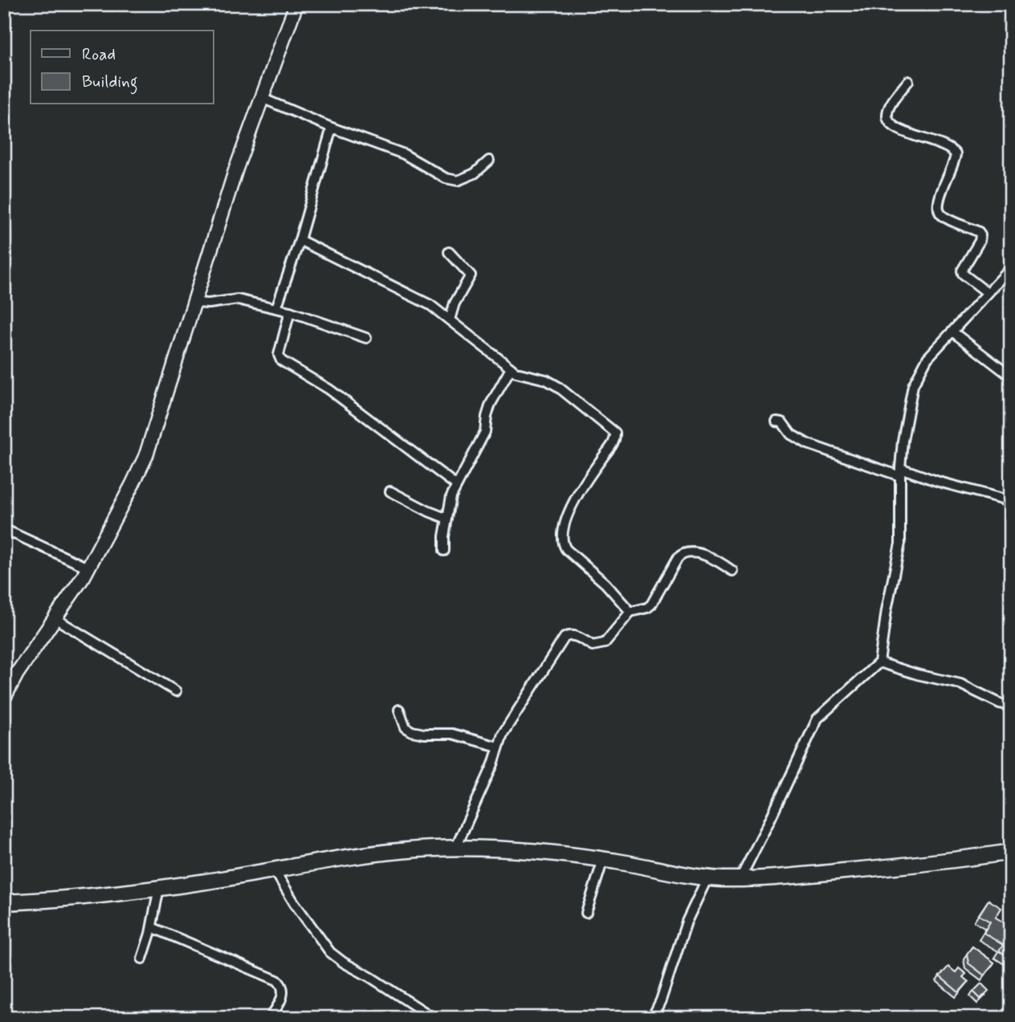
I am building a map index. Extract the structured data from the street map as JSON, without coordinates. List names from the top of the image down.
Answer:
{
  "legend": ["Road", "Building"]
}
